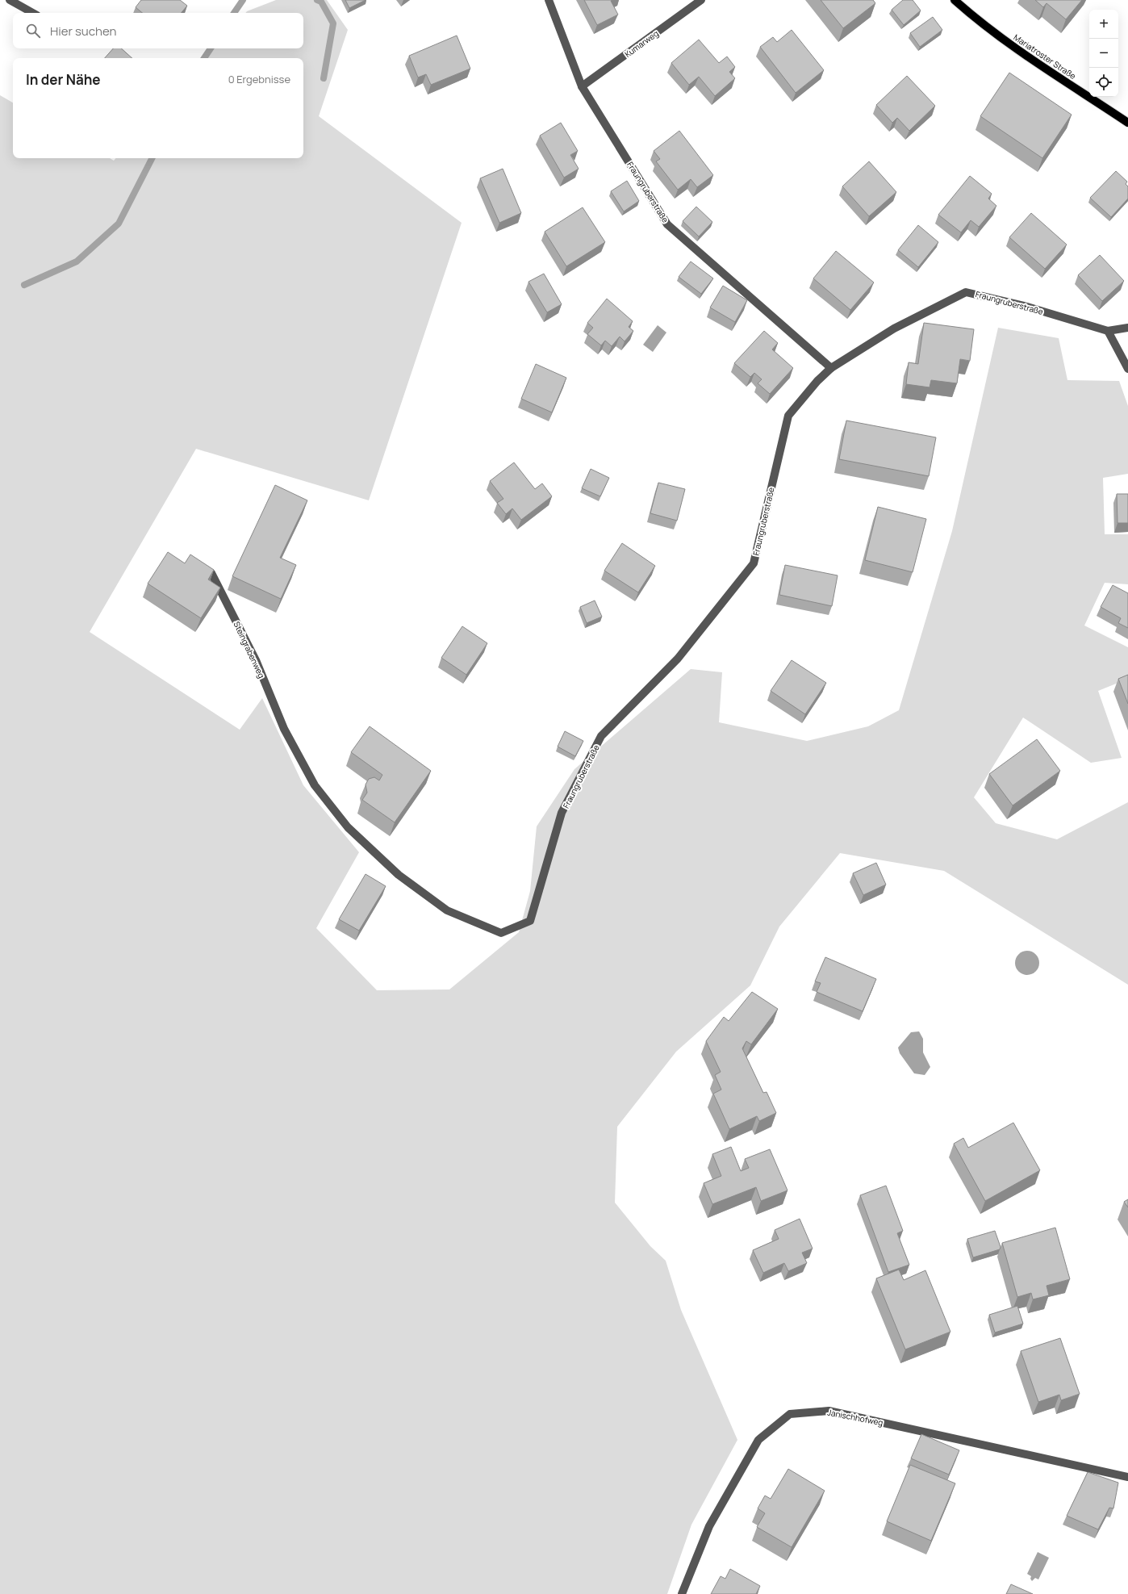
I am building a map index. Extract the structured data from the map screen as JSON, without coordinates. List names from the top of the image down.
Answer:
{
  "streets": {
    "main road": ["Mariatroster Straße"],
    "street": [
      "Kumarweg",
      "Fraungruberstraße",
      "Steingrabenweg",
      "Janischhofweg"
    ]
  },
  "crossings": [
    ["Kumarweg", "Fraungruberstraße"],
    ["Fraungruberstraße", "Steingrabenweg"]
  ],
  "page": {
    "map_buttons": ["+", "−"],
    "search": "Hier suchen",
    "heading": ["In der Nähe", "0 Ergebnisse"]
  }
}
